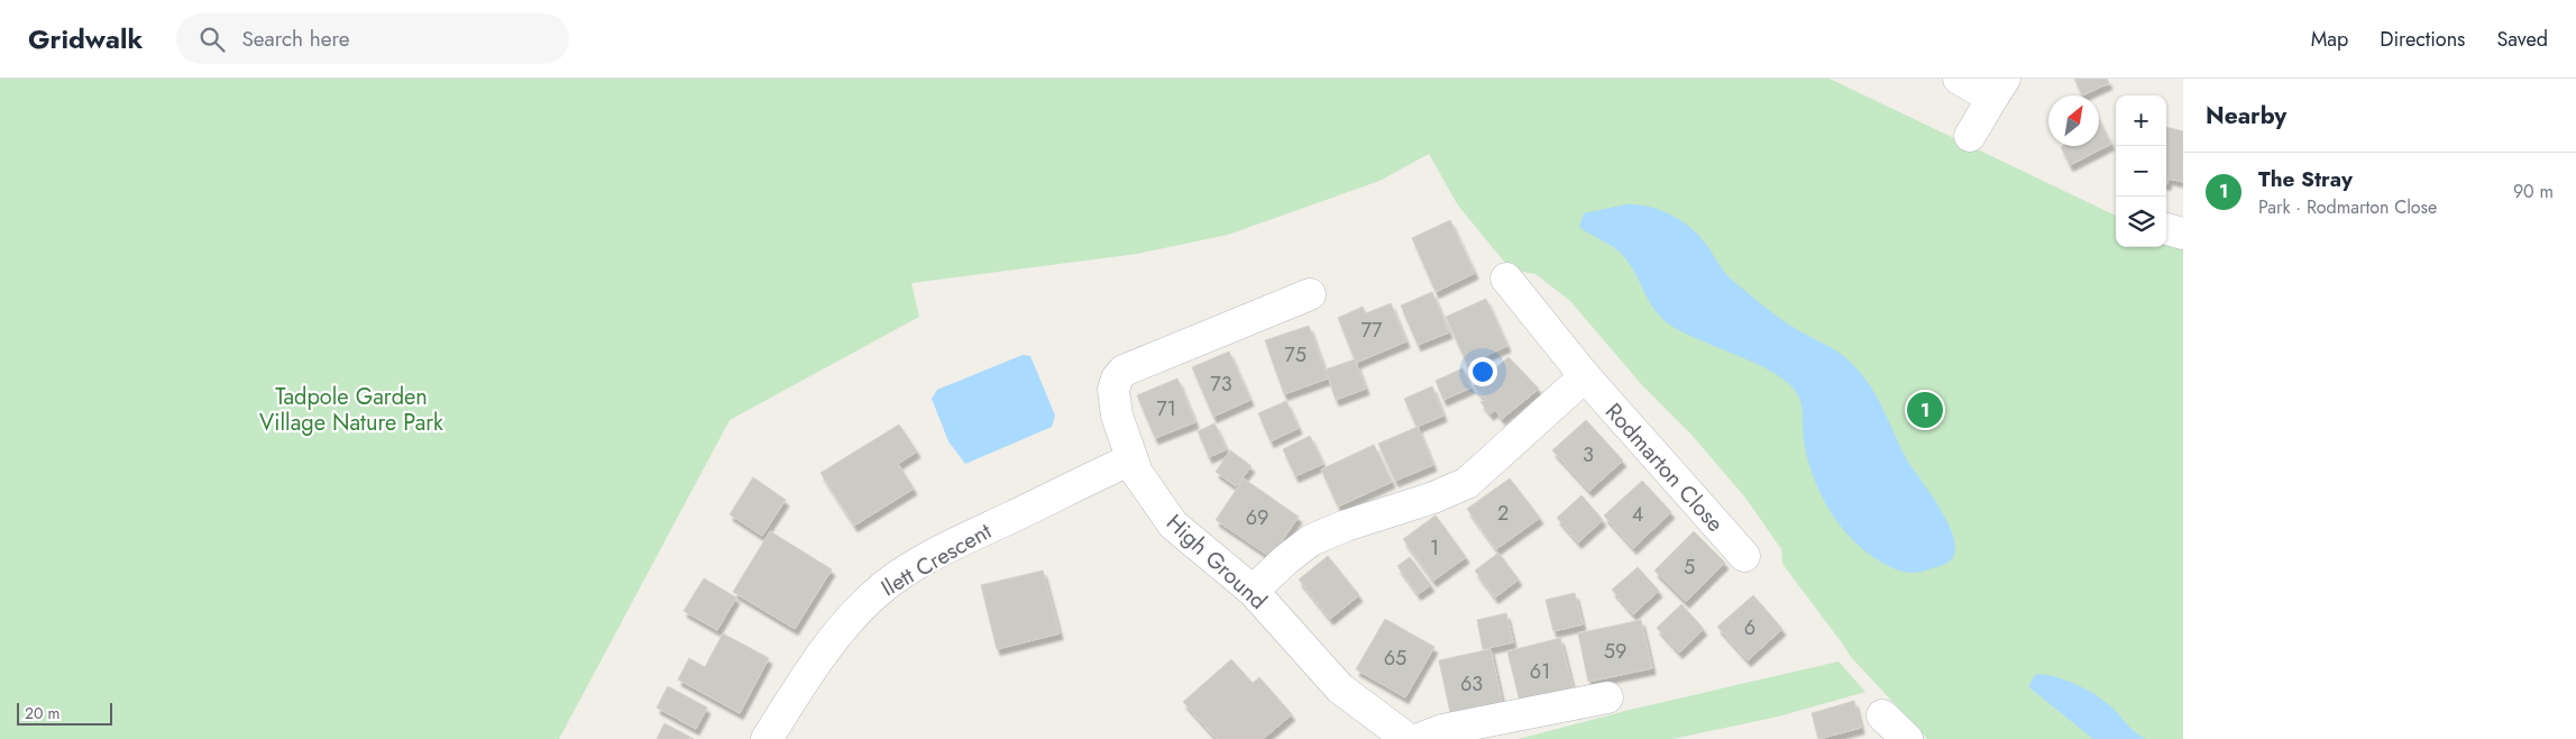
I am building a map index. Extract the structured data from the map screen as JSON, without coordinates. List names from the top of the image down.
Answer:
{
  "streets": {
    "street": ["Rodmarton Close", "Ilett Crescent", "High Ground"]
  },
  "crossings": [
    ["Ilett Crescent", "High Ground"]
  ],
  "parks": ["Tadpole Garden Village Nature Park"],
  "house_numbers": [
    "77",
    "75",
    "73",
    "71",
    "3",
    "2",
    "4",
    "69",
    "1",
    "5",
    "6",
    "59",
    "65",
    "61",
    "63"
  ],
  "scale_bar": "20 m",
  "north": "top right",
  "page": {
    "header": "Gridwalk",
    "search": "Search here",
    "nav": ["Map", "Directions", "Saved"],
    "heading": "Nearby",
    "map_buttons": ["+", "−"],
    "list": [
      {
        "mark": "1",
        "name": "The Stray",
        "note": "Park · Rodmarton Close",
        "value": "90 m"
      }
    ],
    "pins": "1",
    "scale": "20 m"
  }
}
